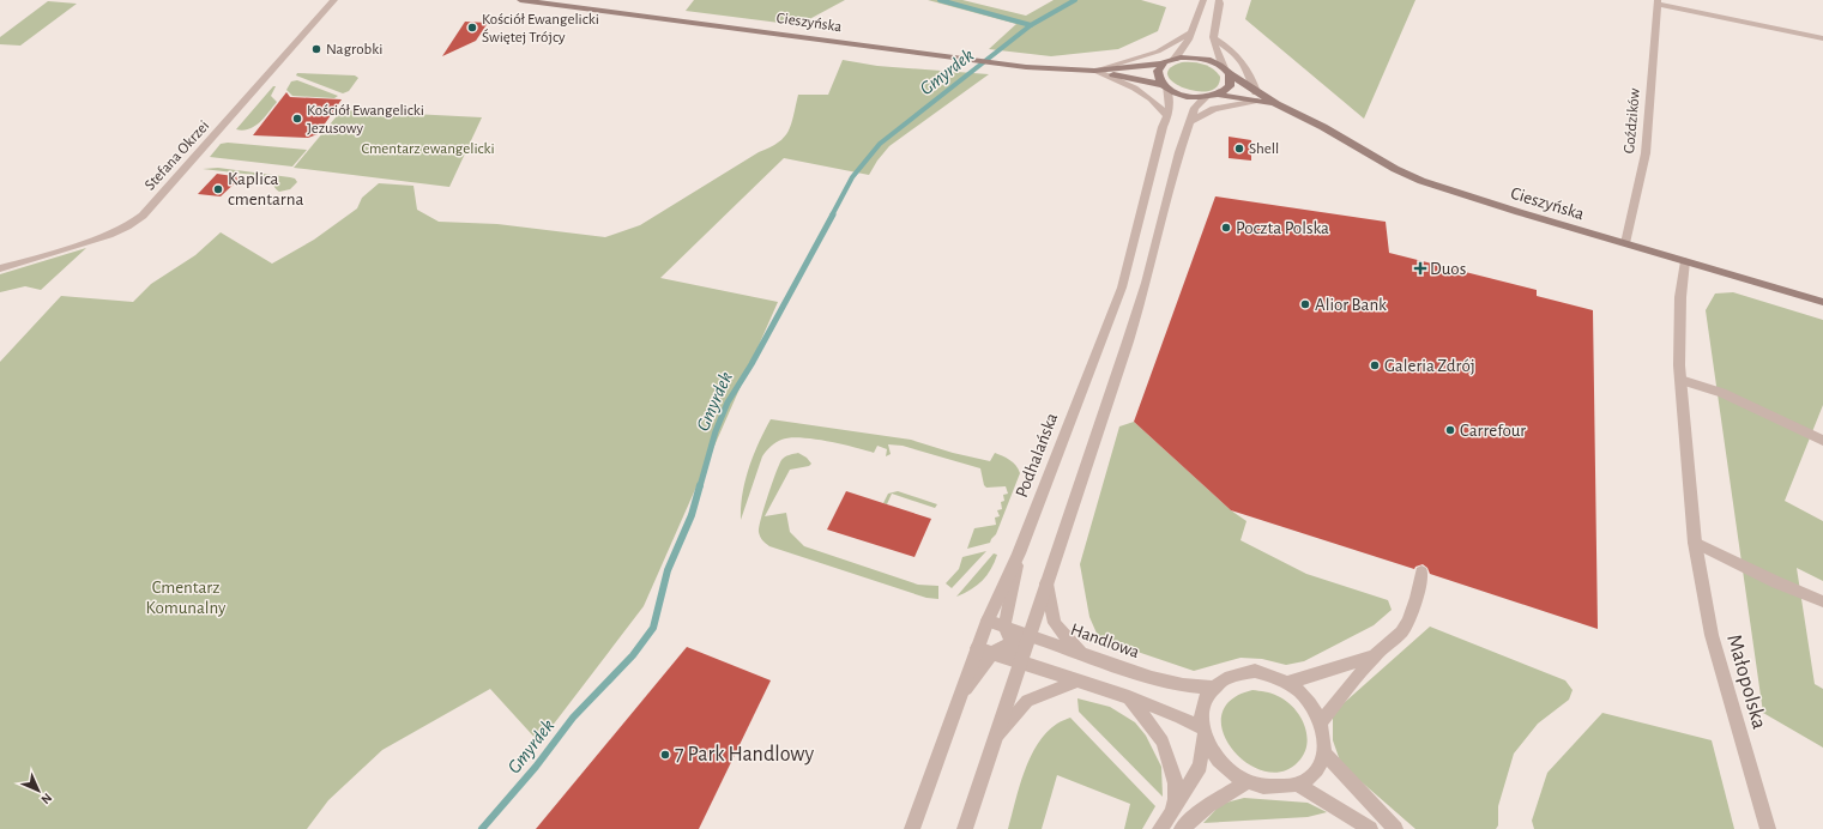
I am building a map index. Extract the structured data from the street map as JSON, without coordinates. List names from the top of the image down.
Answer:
{
  "streets": {
    "main road": ["Cieszyńska"],
    "street": [
      "Goździków",
      "Stefana Okrzei",
      "Podhalańska",
      "Handlowa",
      "Małopolska"
    ]
  },
  "crossings": [
    ["Cieszyńska", "Goździków"],
    ["Cieszyńska", "Podhalańska"],
    ["Cieszyńska", "Małopolska"],
    ["Podhalańska", "Handlowa"]
  ],
  "water": ["Gmyrdek"],
  "parks": ["Cmentarz ewangelicki", "Cmentarz Komunalny"],
  "places": {
    "other": [
      "Kościół Ewangelicki Świętej Trójcy",
      "Nagrobki",
      "Kościół Ewangelicki Jezusowy",
      "Shell",
      "Kaplica cmentarna",
      "Poczta Polska",
      "Alior Bank",
      "Galeria Zdrój",
      "Carrefour",
      "7 Park Handlowy"
    ],
    "health": ["Duos"]
  },
  "north": "bottom right"
}
